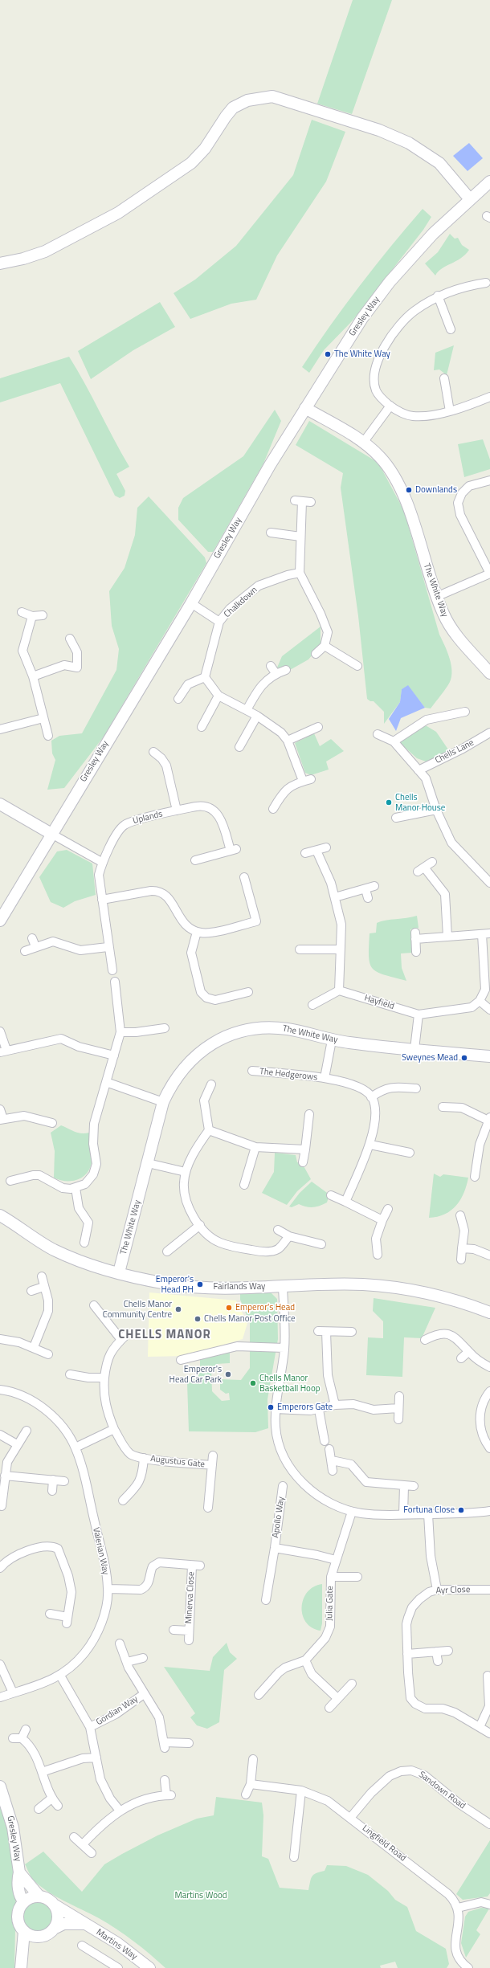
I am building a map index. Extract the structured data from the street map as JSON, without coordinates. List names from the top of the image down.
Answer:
{
  "streets": {
    "street": [
      "Gresley Way",
      "The White Way",
      "Chalkdown",
      "Chells Lane",
      "Uplands",
      "Hayfield",
      "The Hedgerows",
      "Fairlands Way",
      "Augustus Gate",
      "Apollo Way",
      "Valerian Way",
      "Ayr Close",
      "Minerva Close",
      "Julia Gate",
      "Gordian Way",
      "Sandown Road",
      "Lingfield Road",
      "Martins Way"
    ]
  },
  "crossings": [
    ["Gresley Way", "The White Way"],
    ["Gresley Way", "Chalkdown"],
    ["Gresley Way", "Martins Way"],
    ["The White Way", "The Hedgerows"],
    ["The White Way", "Fairlands Way"],
    ["Apollo Way", "Julia Gate"],
    ["Valerian Way", "Minerva Close"],
    ["Valerian Way", "Gordian Way"],
    ["Sandown Road", "Lingfield Road"]
  ],
  "districts": ["CHELLS MANOR"],
  "parks": ["Martins Wood"],
  "places": [
    "The White Way",
    "Downlands",
    "Chells Manor House",
    "Sweynes Mead",
    "Emperor's Head PH",
    "Emperor's Head",
    "Chells Manor Community Centre",
    "Chells Manor Post Office",
    "Emperor's Head Car Park",
    "Chells Manor Basketball Hoop",
    "Emperors Gate",
    "Fortuna Close"
  ]
}
